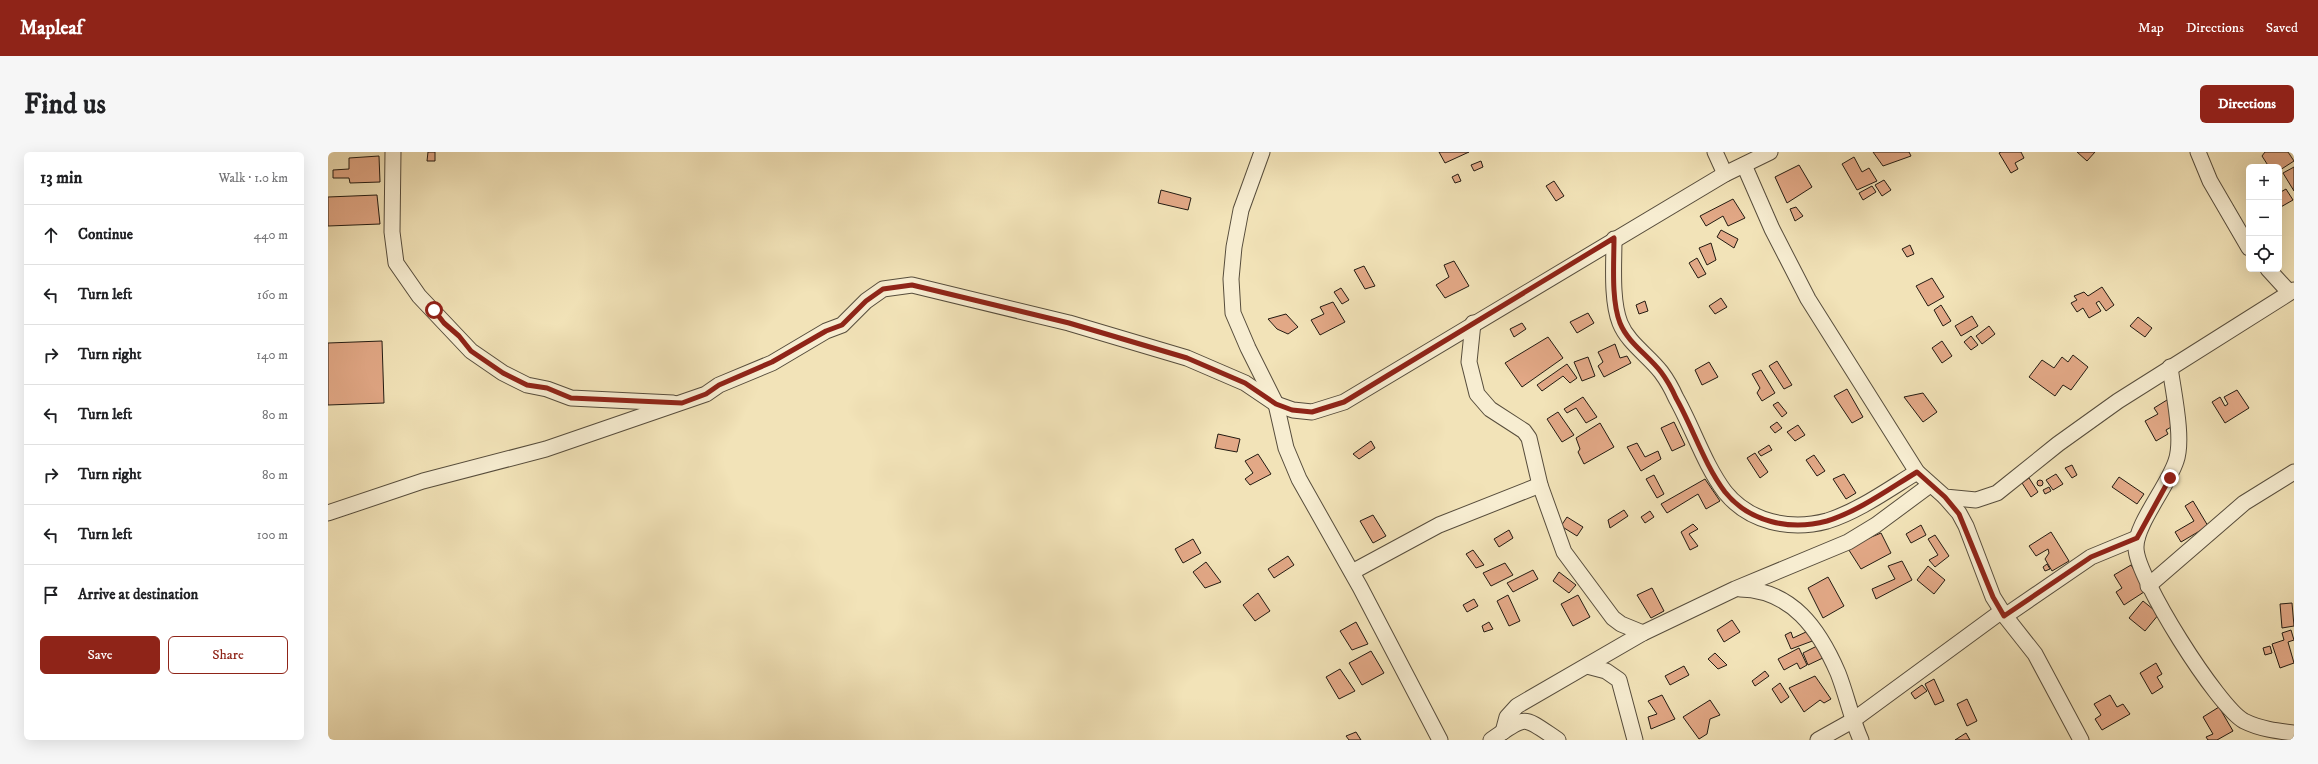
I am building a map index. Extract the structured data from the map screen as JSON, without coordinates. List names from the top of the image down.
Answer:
{
  "page": {
    "header": "Mapleaf",
    "nav": ["Map", "Directions", "Saved"],
    "buttons": [
      "Directions",
      ["Save", "Share"]
    ],
    "title": "Find us",
    "heading": ["13 min", "Walk · 1.0 km"],
    "map_buttons": ["+", "−"],
    "list": [
      ["Continue", "440 m"],
      ["Turn left", "160 m"],
      ["Turn right", "140 m"],
      ["Turn left", "80 m"],
      ["Turn right", "80 m"],
      ["Turn left", "100 m"],
      "Arrive at destination"
    ]
  }
}
